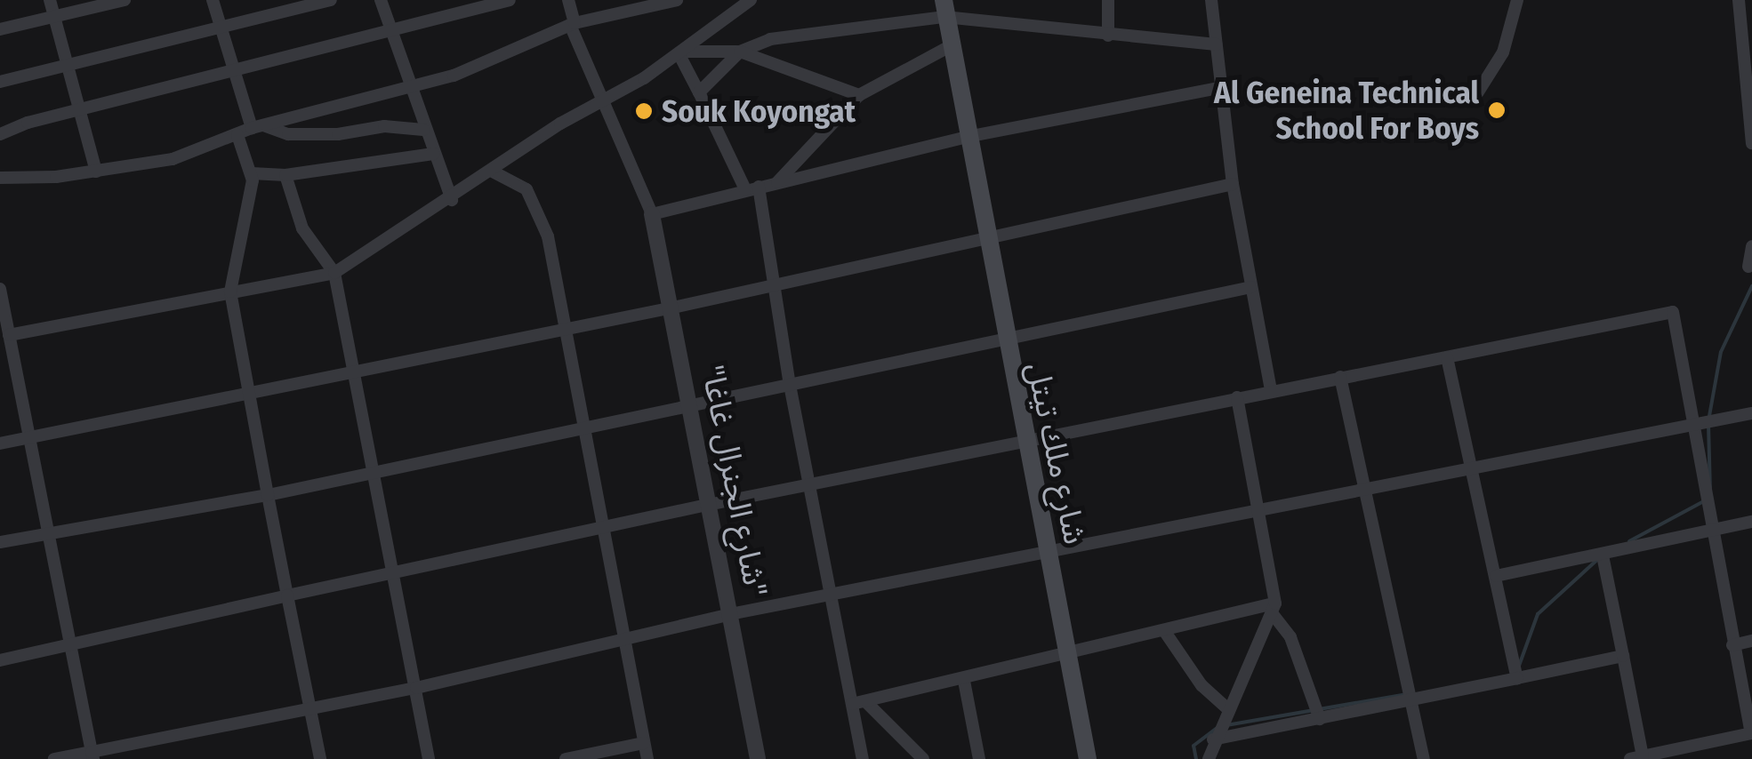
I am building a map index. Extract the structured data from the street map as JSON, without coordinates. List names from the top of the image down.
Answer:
{
  "streets": {
    "main road": ["شارع ملك تيتل"],
    "street": ["\"شارع الجنرال غاغا\""]
  },
  "places": ["Al Geneina Technical School For Boys", "Souk Koyongat"]
}
